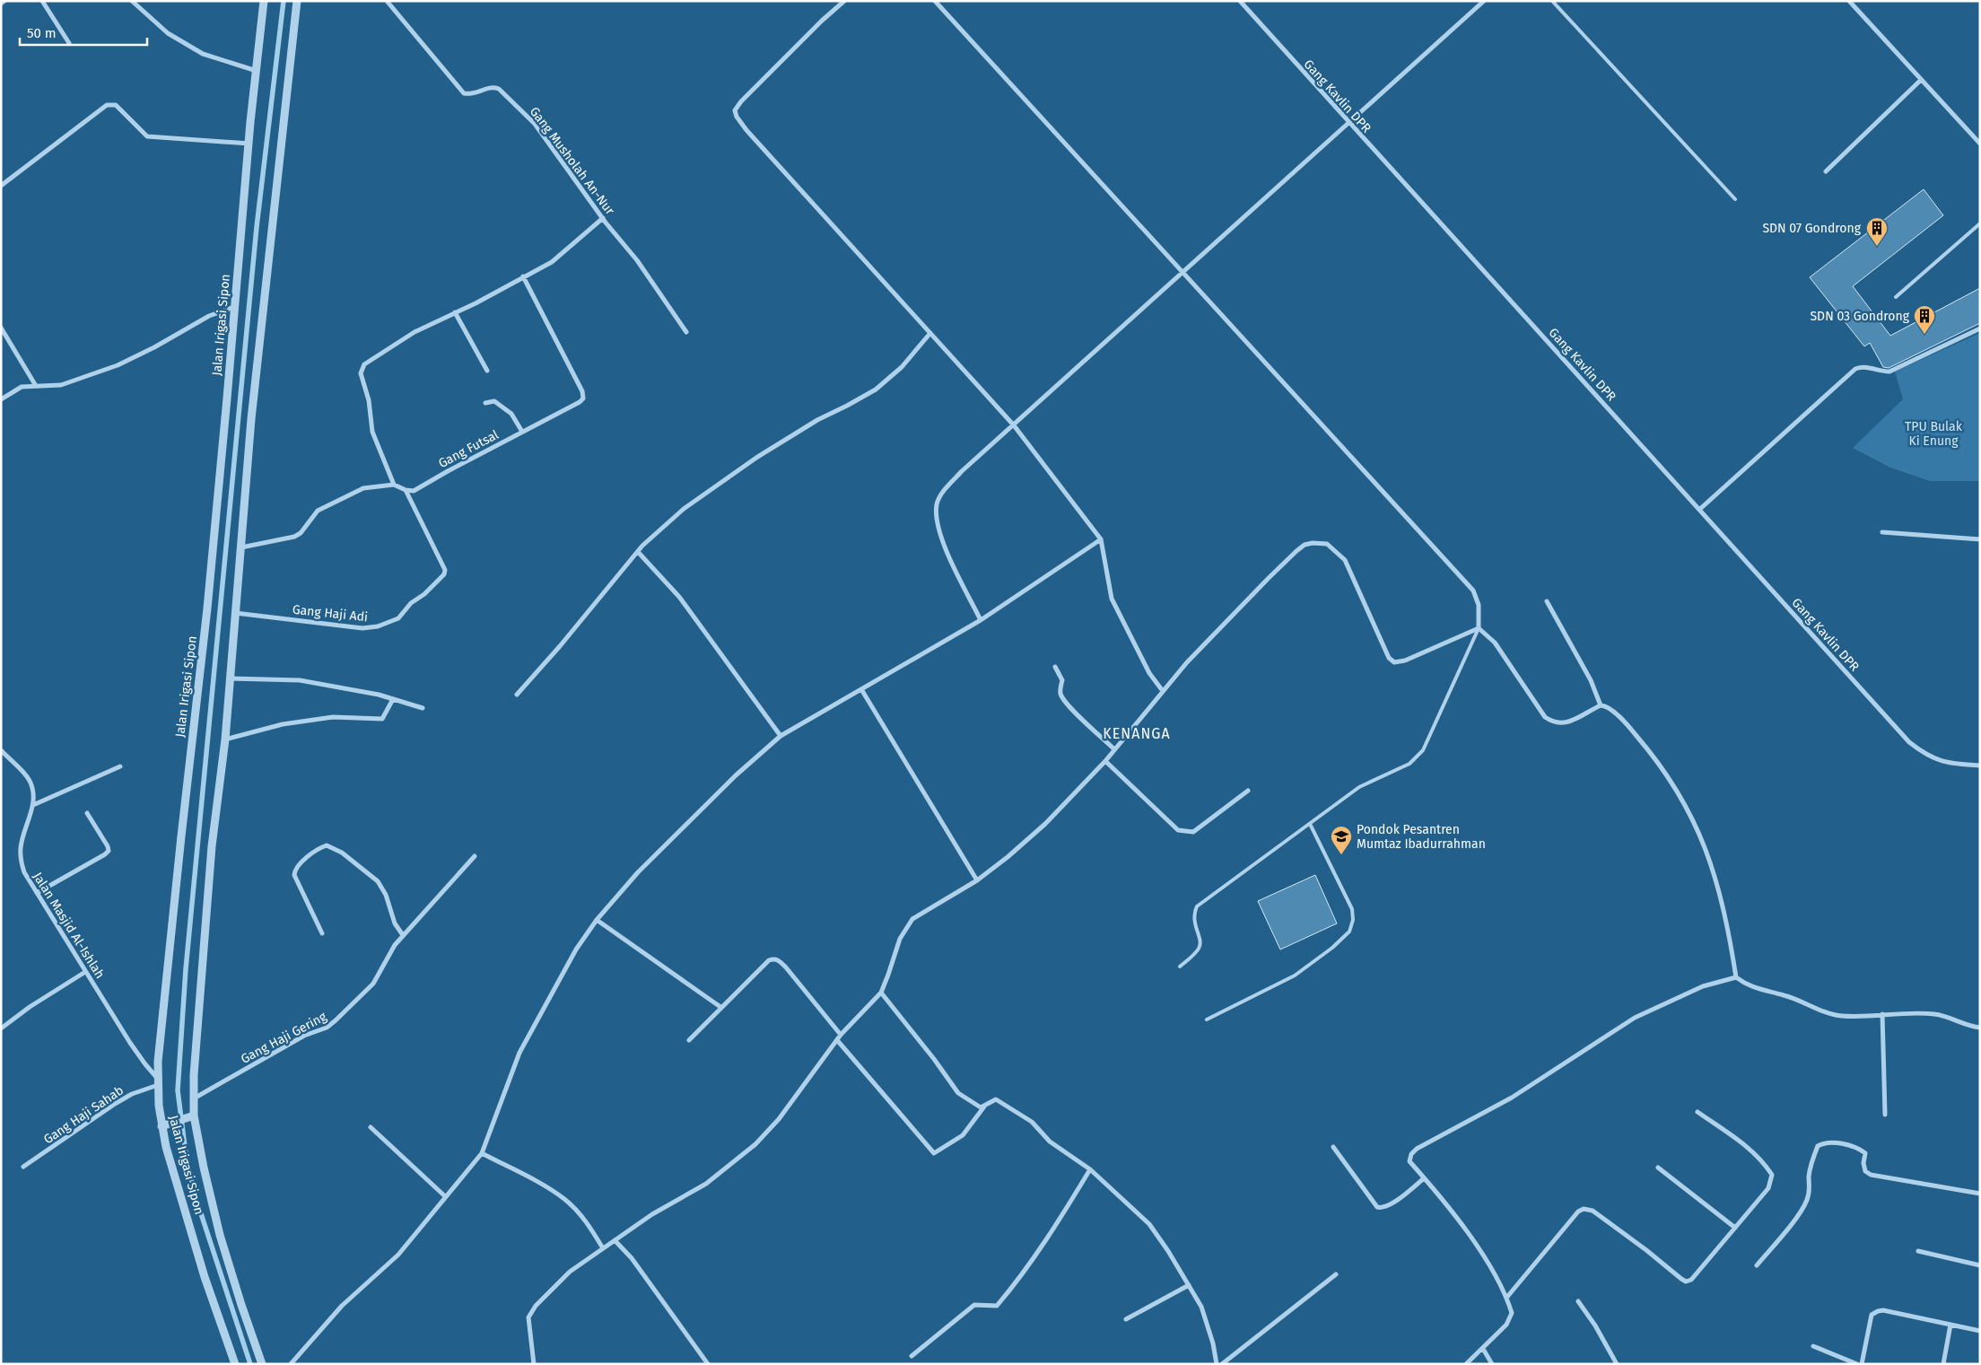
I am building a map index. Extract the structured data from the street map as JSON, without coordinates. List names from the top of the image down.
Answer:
{
  "streets": {
    "street": [
      "Gang Kavlin DPR",
      "Gang Musholah An-Nur",
      "Jalan Irigasi Sipon",
      "Gang Futsal",
      "Gang Haji Adi",
      "Jalan Masjid Al-Ishlah",
      "Gang Haji Gering",
      "Gang Haji Sahab"
    ]
  },
  "crossings": [
    ["Jalan Irigasi Sipon", "Gang Haji Adi"],
    ["Jalan Irigasi Sipon", "Jalan Masjid Al-Ishlah"],
    ["Jalan Irigasi Sipon", "Gang Haji Gering"],
    ["Jalan Irigasi Sipon", "Gang Haji Sahab"],
    ["Gang Futsal", "Gang Haji Adi"],
    ["Jalan Masjid Al-Ishlah", "Gang Haji Sahab"]
  ],
  "districts": ["KENANGA"],
  "parks": ["TPU Bulak Ki Enung"],
  "places": {
    "building": ["SDN 07 Gondrong", "SDN 03 Gondrong"],
    "school or university": ["Pondok Pesantren Mumtaz Ibadurrahman"]
  },
  "scale_bar": "50 m"
}
